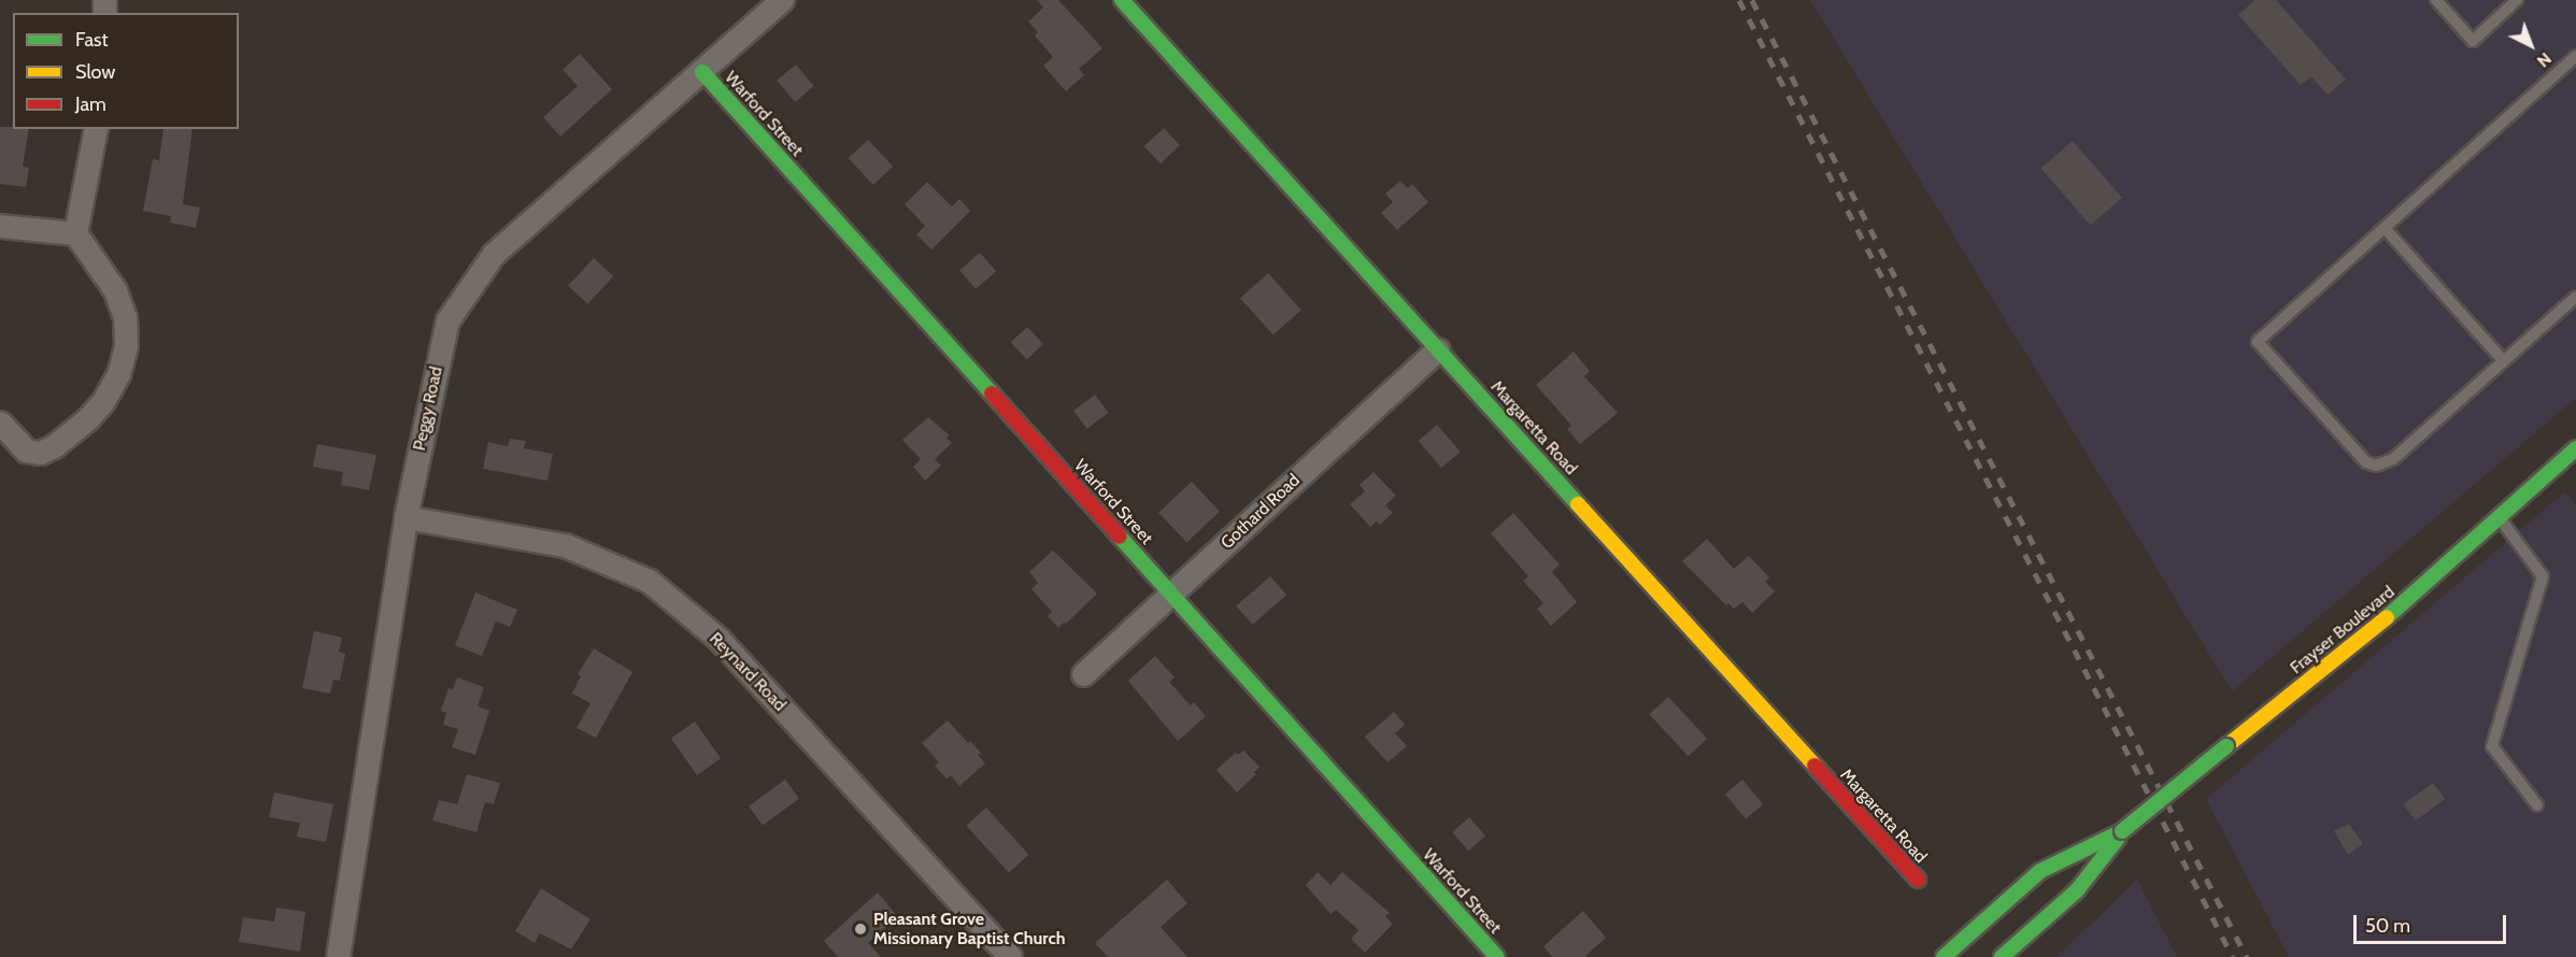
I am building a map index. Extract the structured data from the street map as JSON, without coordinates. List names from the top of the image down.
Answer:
{
  "streets": {
    "street": [
      "Warford Street",
      "Peggy Road",
      "Margaretta Road",
      "Gothard Road",
      "Frayser Boulevard",
      "Reynard Road"
    ]
  },
  "crossings": [
    ["Warford Street", "Peggy Road"],
    ["Warford Street", "Gothard Road"],
    ["Peggy Road", "Reynard Road"],
    ["Margaretta Road", "Gothard Road"]
  ],
  "places": ["Pleasant Grove Missionary Baptist Church"],
  "legend": ["Fast", "Slow", "Jam"],
  "scale_bar": "50 m",
  "north": "bottom right"
}
